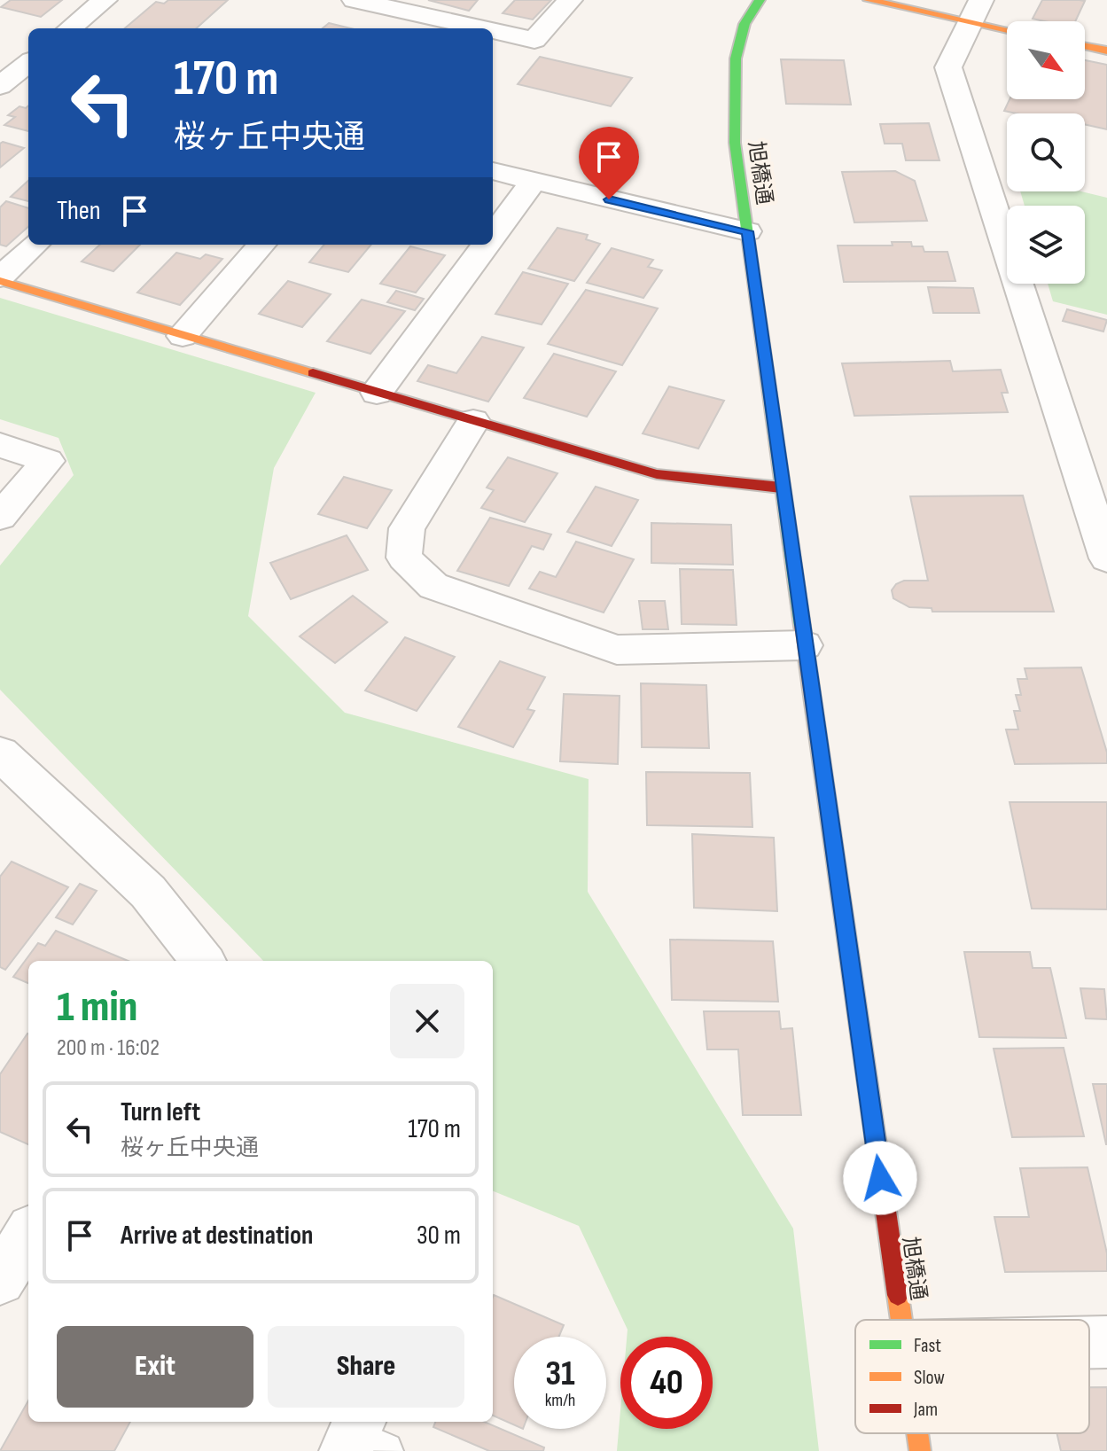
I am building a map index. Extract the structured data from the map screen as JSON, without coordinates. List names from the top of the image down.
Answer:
{
  "streets": {
    "street": ["旭橋通"]
  },
  "legend": ["Fast", "Slow", "Jam"],
  "north": "bottom right",
  "page": {
    "turn": ["170 m", "桜ヶ丘中央通"],
    "then": "Then",
    "heading": ["1 min", "200 m · 16:02"],
    "list": [
      {
        "name": "Turn left",
        "note": "桜ヶ丘中央通",
        "value": "170 m"
      },
      {
        "name": "Arrive at destination",
        "value": "30 m"
      }
    ],
    "buttons": ["Exit", "Share"],
    "speed": "31 km/h",
    "limit": "40"
  }
}
